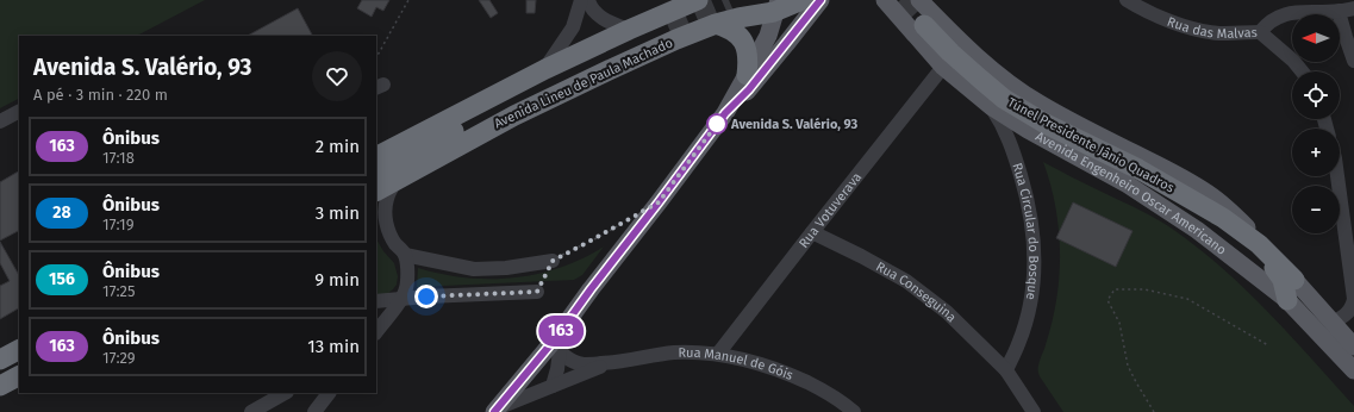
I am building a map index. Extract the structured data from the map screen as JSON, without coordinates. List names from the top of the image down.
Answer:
{
  "streets": {
    "highway": ["Avenida Lineu de Paula Machado", "Túnel Presidente Jânio Quadros"],
    "main road": ["Avenida Engenheiro Oscar Americano"],
    "street": [
      "Rua das Malvas",
      "Rua Votuverava",
      "Rua Circular do Bosque",
      "Rua Conseguina",
      "Rua Manuel de Góis"
    ]
  },
  "crossings": [
    ["Túnel Presidente Jânio Quadros", "Avenida Engenheiro Oscar Americano"],
    ["Avenida Engenheiro Oscar Americano", "Rua Votuverava"],
    ["Avenida Engenheiro Oscar Americano", "Rua Circular do Bosque"],
    ["Rua Votuverava", "Rua Conseguina"],
    ["Rua Votuverava", "Rua Manuel de Góis"],
    ["Rua Circular do Bosque", "Rua Conseguina"]
  ],
  "places": ["Avenida S. Valério, 93"],
  "lines": ["bus line 163"],
  "north": "left",
  "page": {
    "on_map": "163",
    "map_buttons": ["+", "−"],
    "heading": ["Avenida S. Valério, 93", "A pé · 3 min · 220 m"],
    "list": [
      {
        "mark": "163",
        "name": "Ônibus",
        "note": "17:18",
        "value": "2 min"
      },
      {
        "mark": "28",
        "name": "Ônibus",
        "note": "17:19",
        "value": "3 min"
      },
      {
        "mark": "156",
        "name": "Ônibus",
        "note": "17:25",
        "value": "9 min"
      },
      {
        "mark": "163",
        "name": "Ônibus",
        "note": "17:29",
        "value": "13 min"
      }
    ]
  }
}
